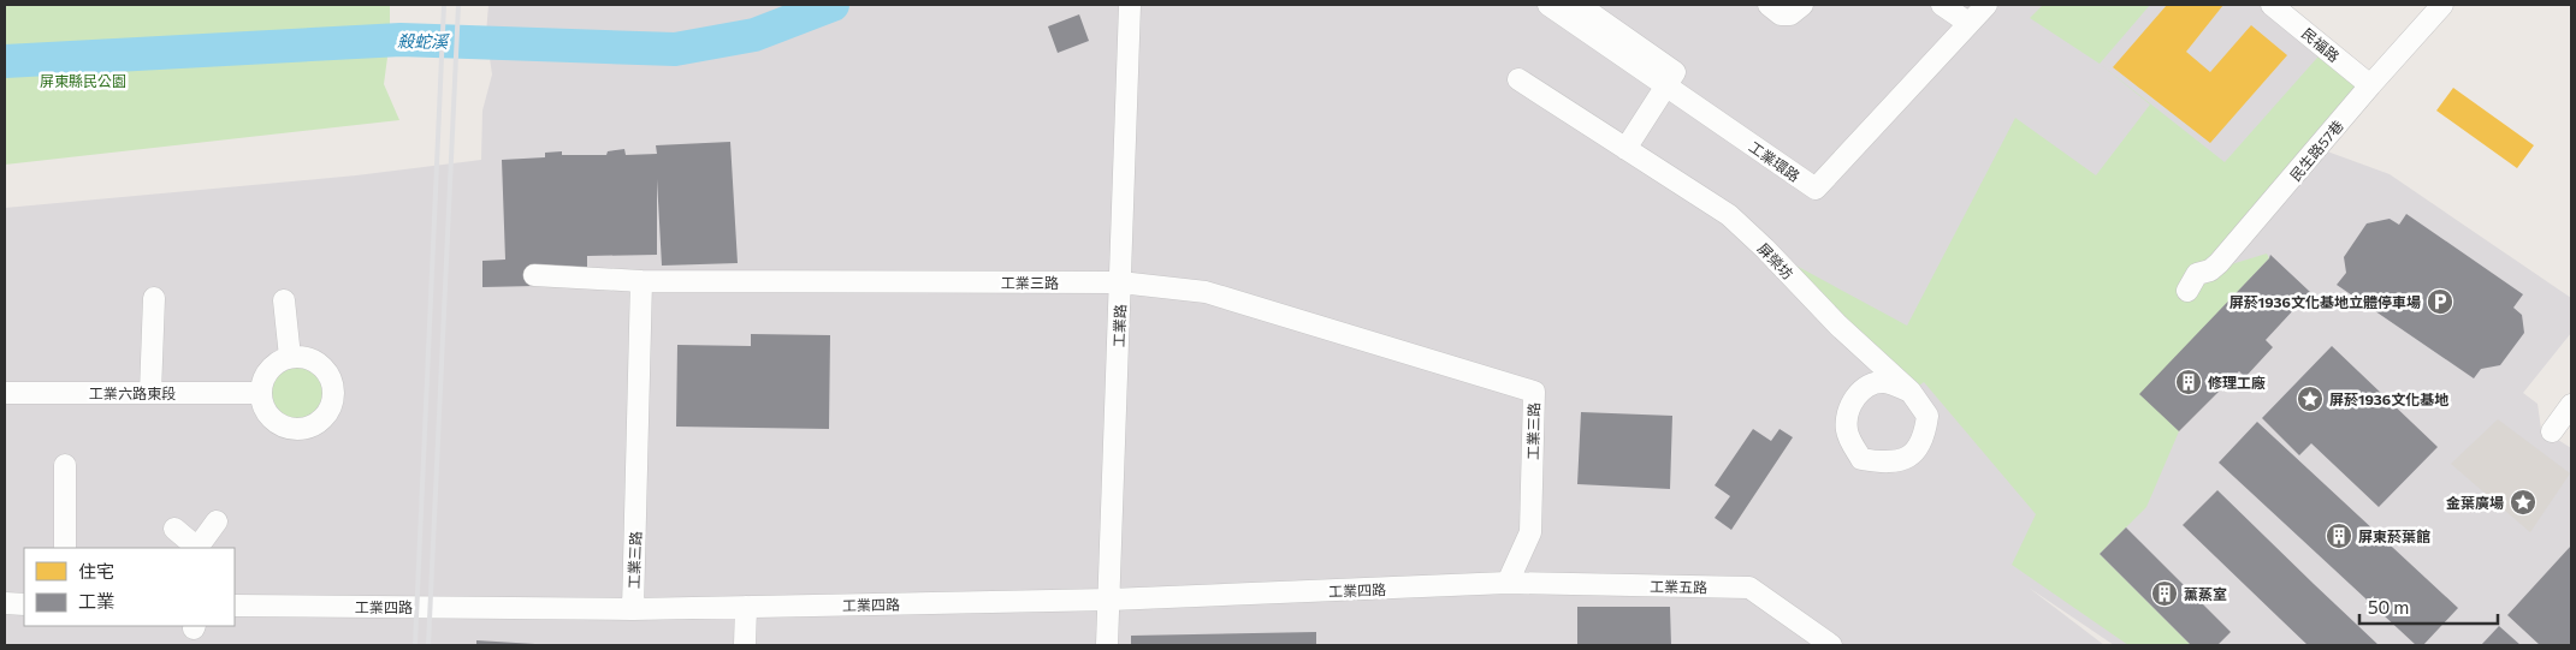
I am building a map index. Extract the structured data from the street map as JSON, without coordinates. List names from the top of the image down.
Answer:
{
  "streets": {
    "street": [
      "民福路",
      "民生路57巷",
      "工業環路",
      "屏榮坊",
      "工業三路",
      "工業路",
      "工業六路東段",
      "工業五路",
      "工業四路"
    ]
  },
  "crossings": [
    ["民福路", "民生路57巷"],
    ["工業三路", "工業路"],
    ["工業三路", "工業五路"],
    ["工業三路", "工業四路"],
    ["工業路", "工業四路"],
    ["工業五路", "工業四路"]
  ],
  "water": ["殺蛇溪"],
  "parks": ["屏東縣民公園"],
  "places": {
    "parking": ["屏菸1936文化基地立體停車場"],
    "building": ["修理工廠", "屏東菸葉館", "薰蒸室"],
    "place": ["屏菸1936文化基地", "金葉廣場"]
  },
  "legend": ["住宅", "工業"],
  "scale_bar": "50 m"
}
